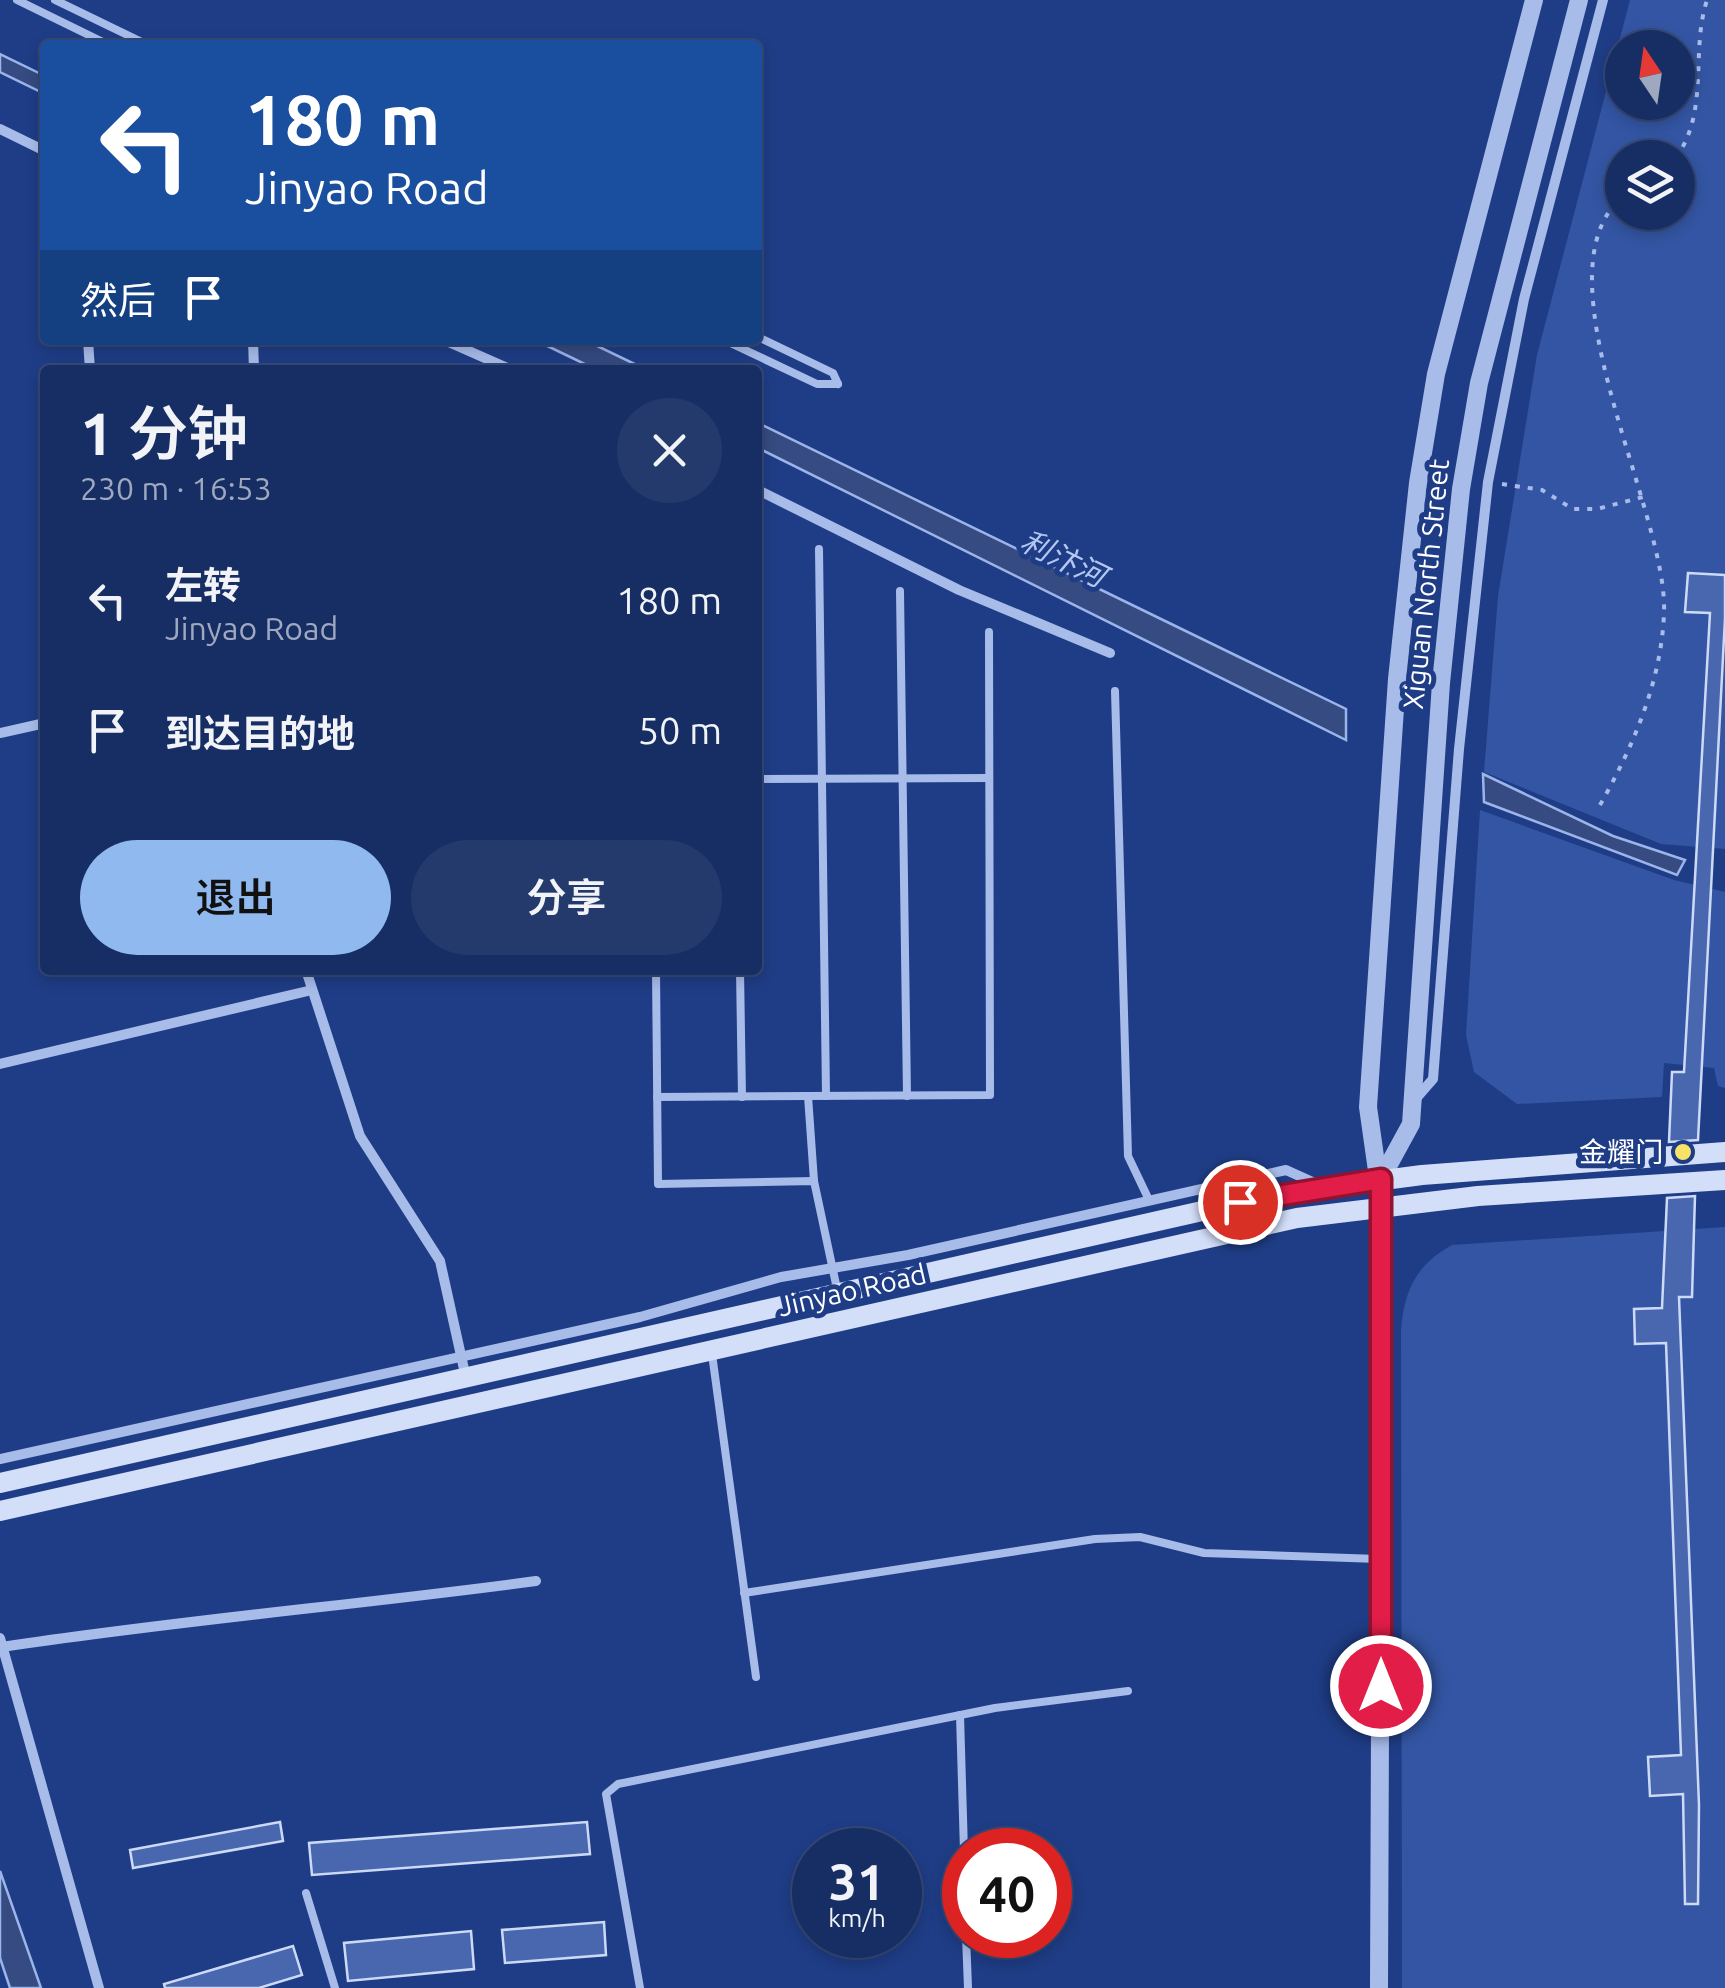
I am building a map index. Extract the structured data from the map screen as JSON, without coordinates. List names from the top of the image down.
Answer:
{
  "streets": {
    "main road": ["Jinyao Road"],
    "street": ["Xiguan North Street"]
  },
  "crossings": [
    ["Xiguan North Street", "Jinyao Road"]
  ],
  "water": ["利汴河"],
  "places": ["金耀门"],
  "north": "top",
  "page": {
    "turn": ["180 m", "Jinyao Road"],
    "then": "然后",
    "heading": ["1 分钟", "230 m · 16:53"],
    "list": [
      {
        "name": "左转",
        "note": "Jinyao Road",
        "value": "180 m"
      },
      {
        "name": "到达目的地",
        "value": "50 m"
      }
    ],
    "buttons": ["退出", "分享"],
    "speed": "31 km/h",
    "limit": "40"
  }
}
